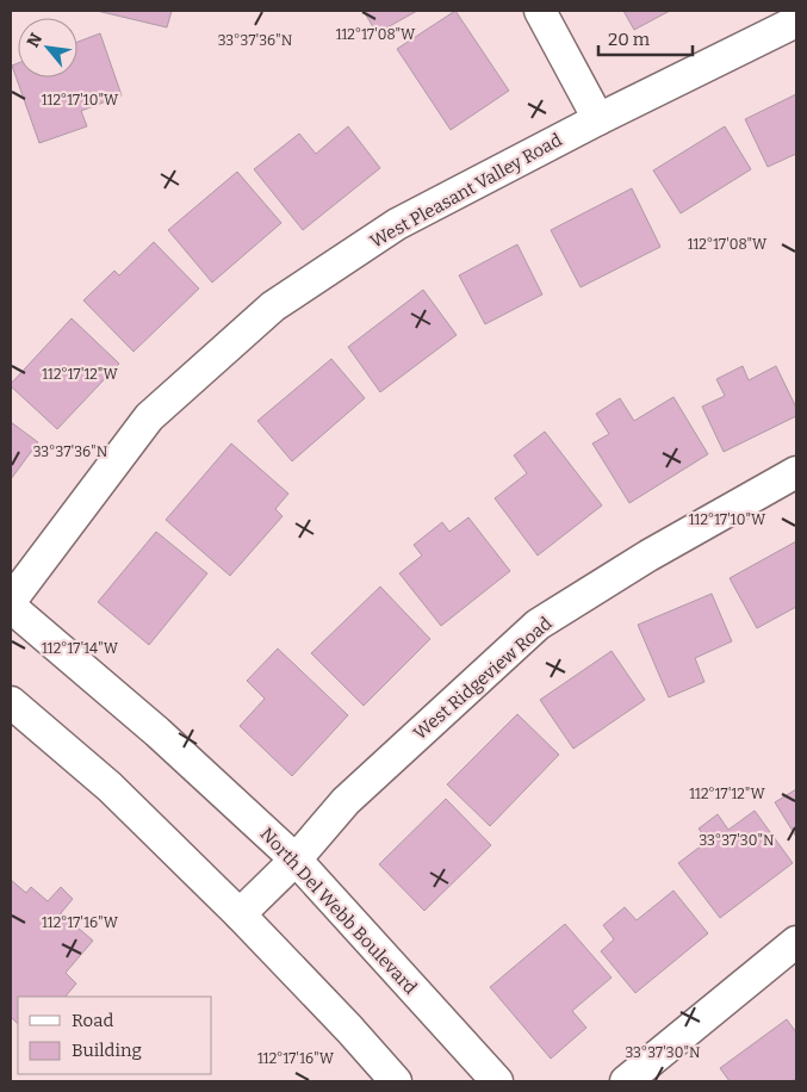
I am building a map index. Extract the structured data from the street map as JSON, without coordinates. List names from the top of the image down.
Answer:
{
  "streets": {
    "street": ["West Pleasant Valley Road", "West Ridgeview Road", "North Del Webb Boulevard"]
  },
  "crossings": [
    ["West Ridgeview Road", "North Del Webb Boulevard"]
  ],
  "legend": ["Road", "Building"],
  "scale_bar": "20 m",
  "north": "top left",
  "coordinates": [
    "112°17'08\"W",
    "33°37'36\"N",
    "112°17'10\"W",
    "112°17'12\"W",
    "112°17'14\"W",
    "33°37'30\"N",
    "112°17'16\"W"
  ]
}
